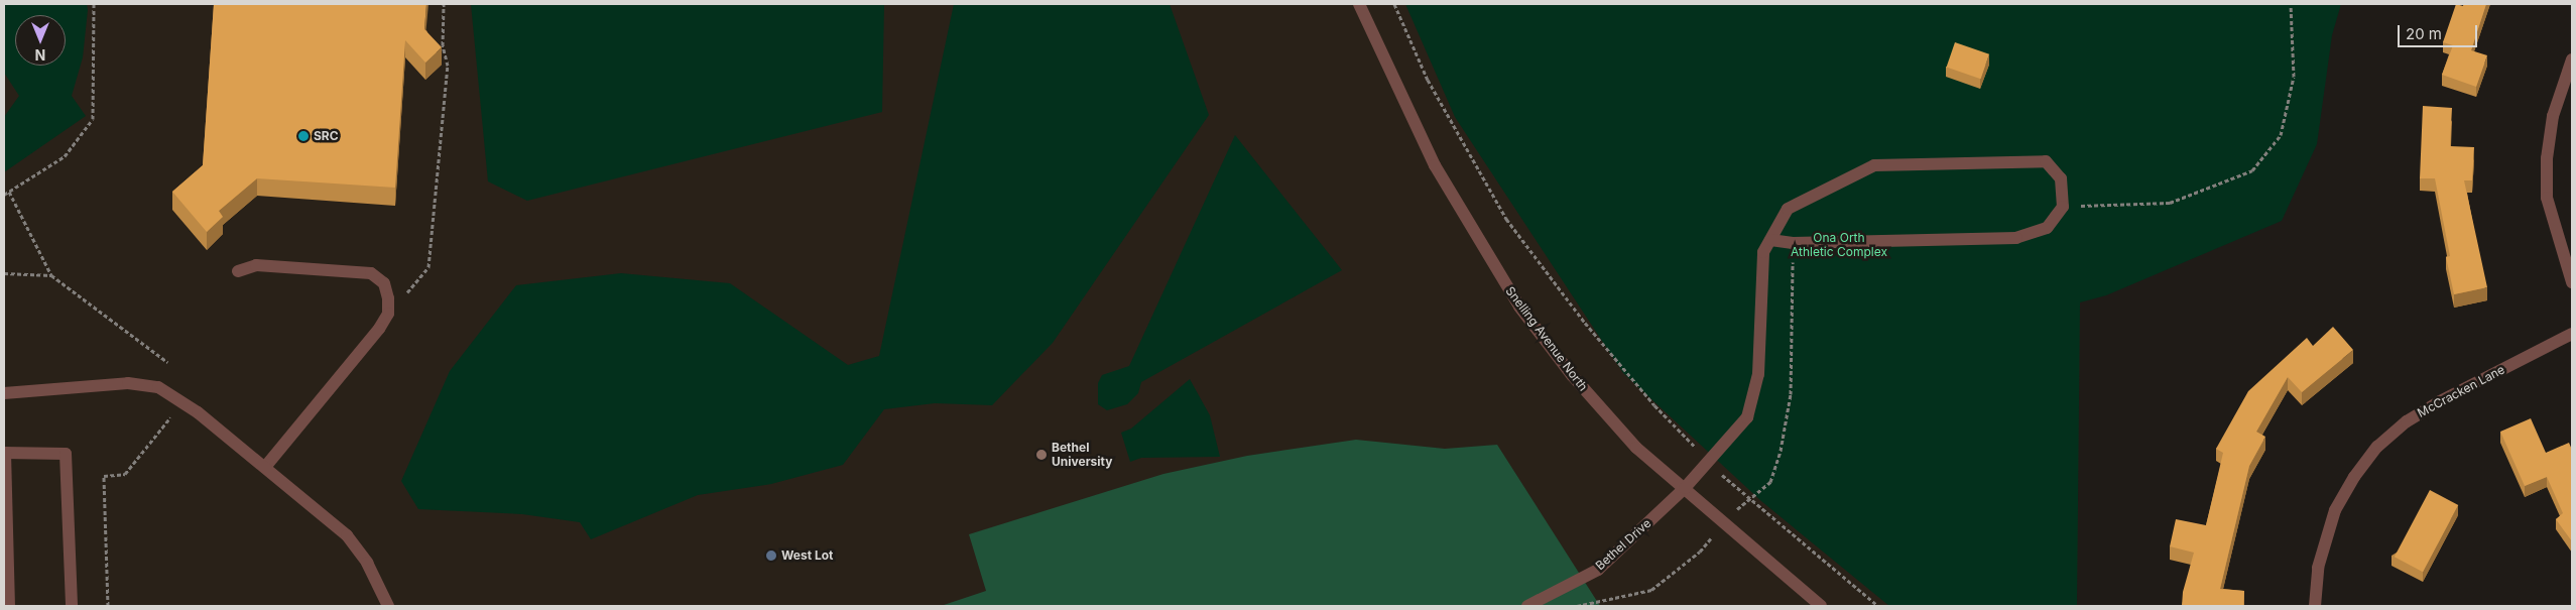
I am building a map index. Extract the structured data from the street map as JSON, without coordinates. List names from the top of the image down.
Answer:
{
  "streets": {
    "street": ["Snelling Avenue North", "McCracken Lane", "Bethel Drive"]
  },
  "crossings": [
    ["Snelling Avenue North", "Bethel Drive"]
  ],
  "parks": ["Ona Orth Athletic Complex"],
  "places": ["SRC", "Bethel University", "West Lot"],
  "scale_bar": "20 m",
  "north": "bottom"
}
